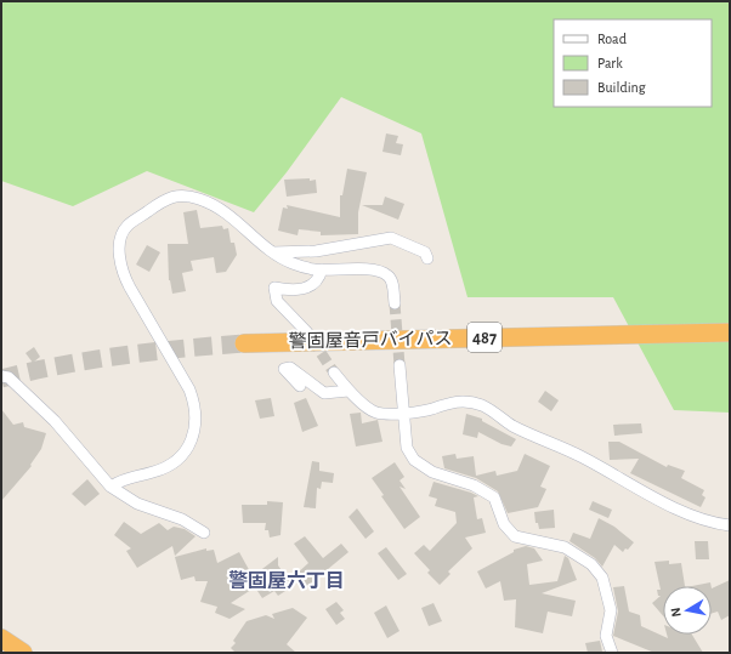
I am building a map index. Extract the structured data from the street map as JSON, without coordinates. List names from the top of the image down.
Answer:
{
  "streets": {
    "highway": ["487", "警固屋音戸バイパス"]
  },
  "districts": ["警固屋六丁目"],
  "legend": ["Road", "Park", "Building"],
  "north": "left"
}
